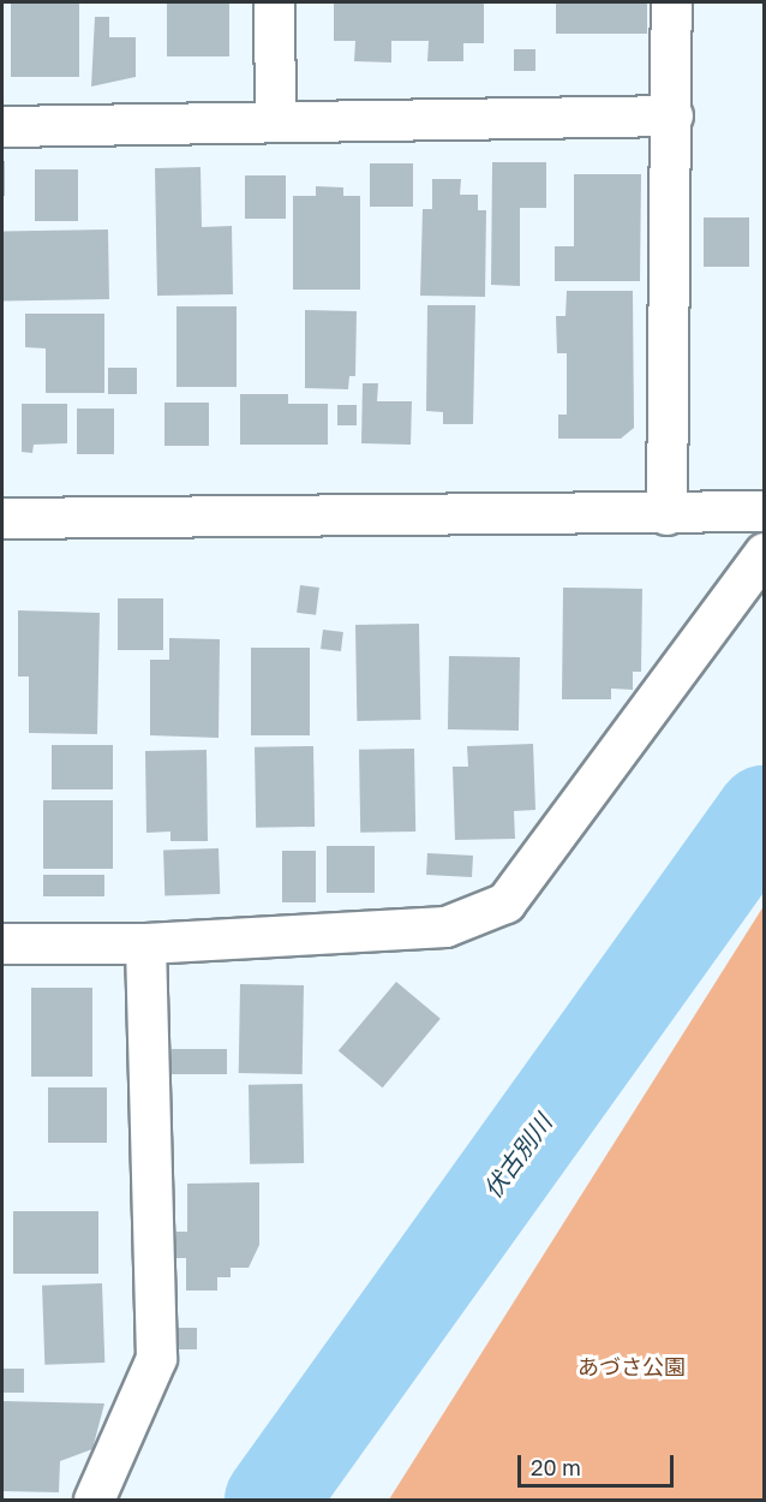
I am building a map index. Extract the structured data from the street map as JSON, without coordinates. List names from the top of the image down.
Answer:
{
  "water": ["伏古別川"],
  "parks": ["あづさ公園"],
  "scale_bar": "20 m"
}
